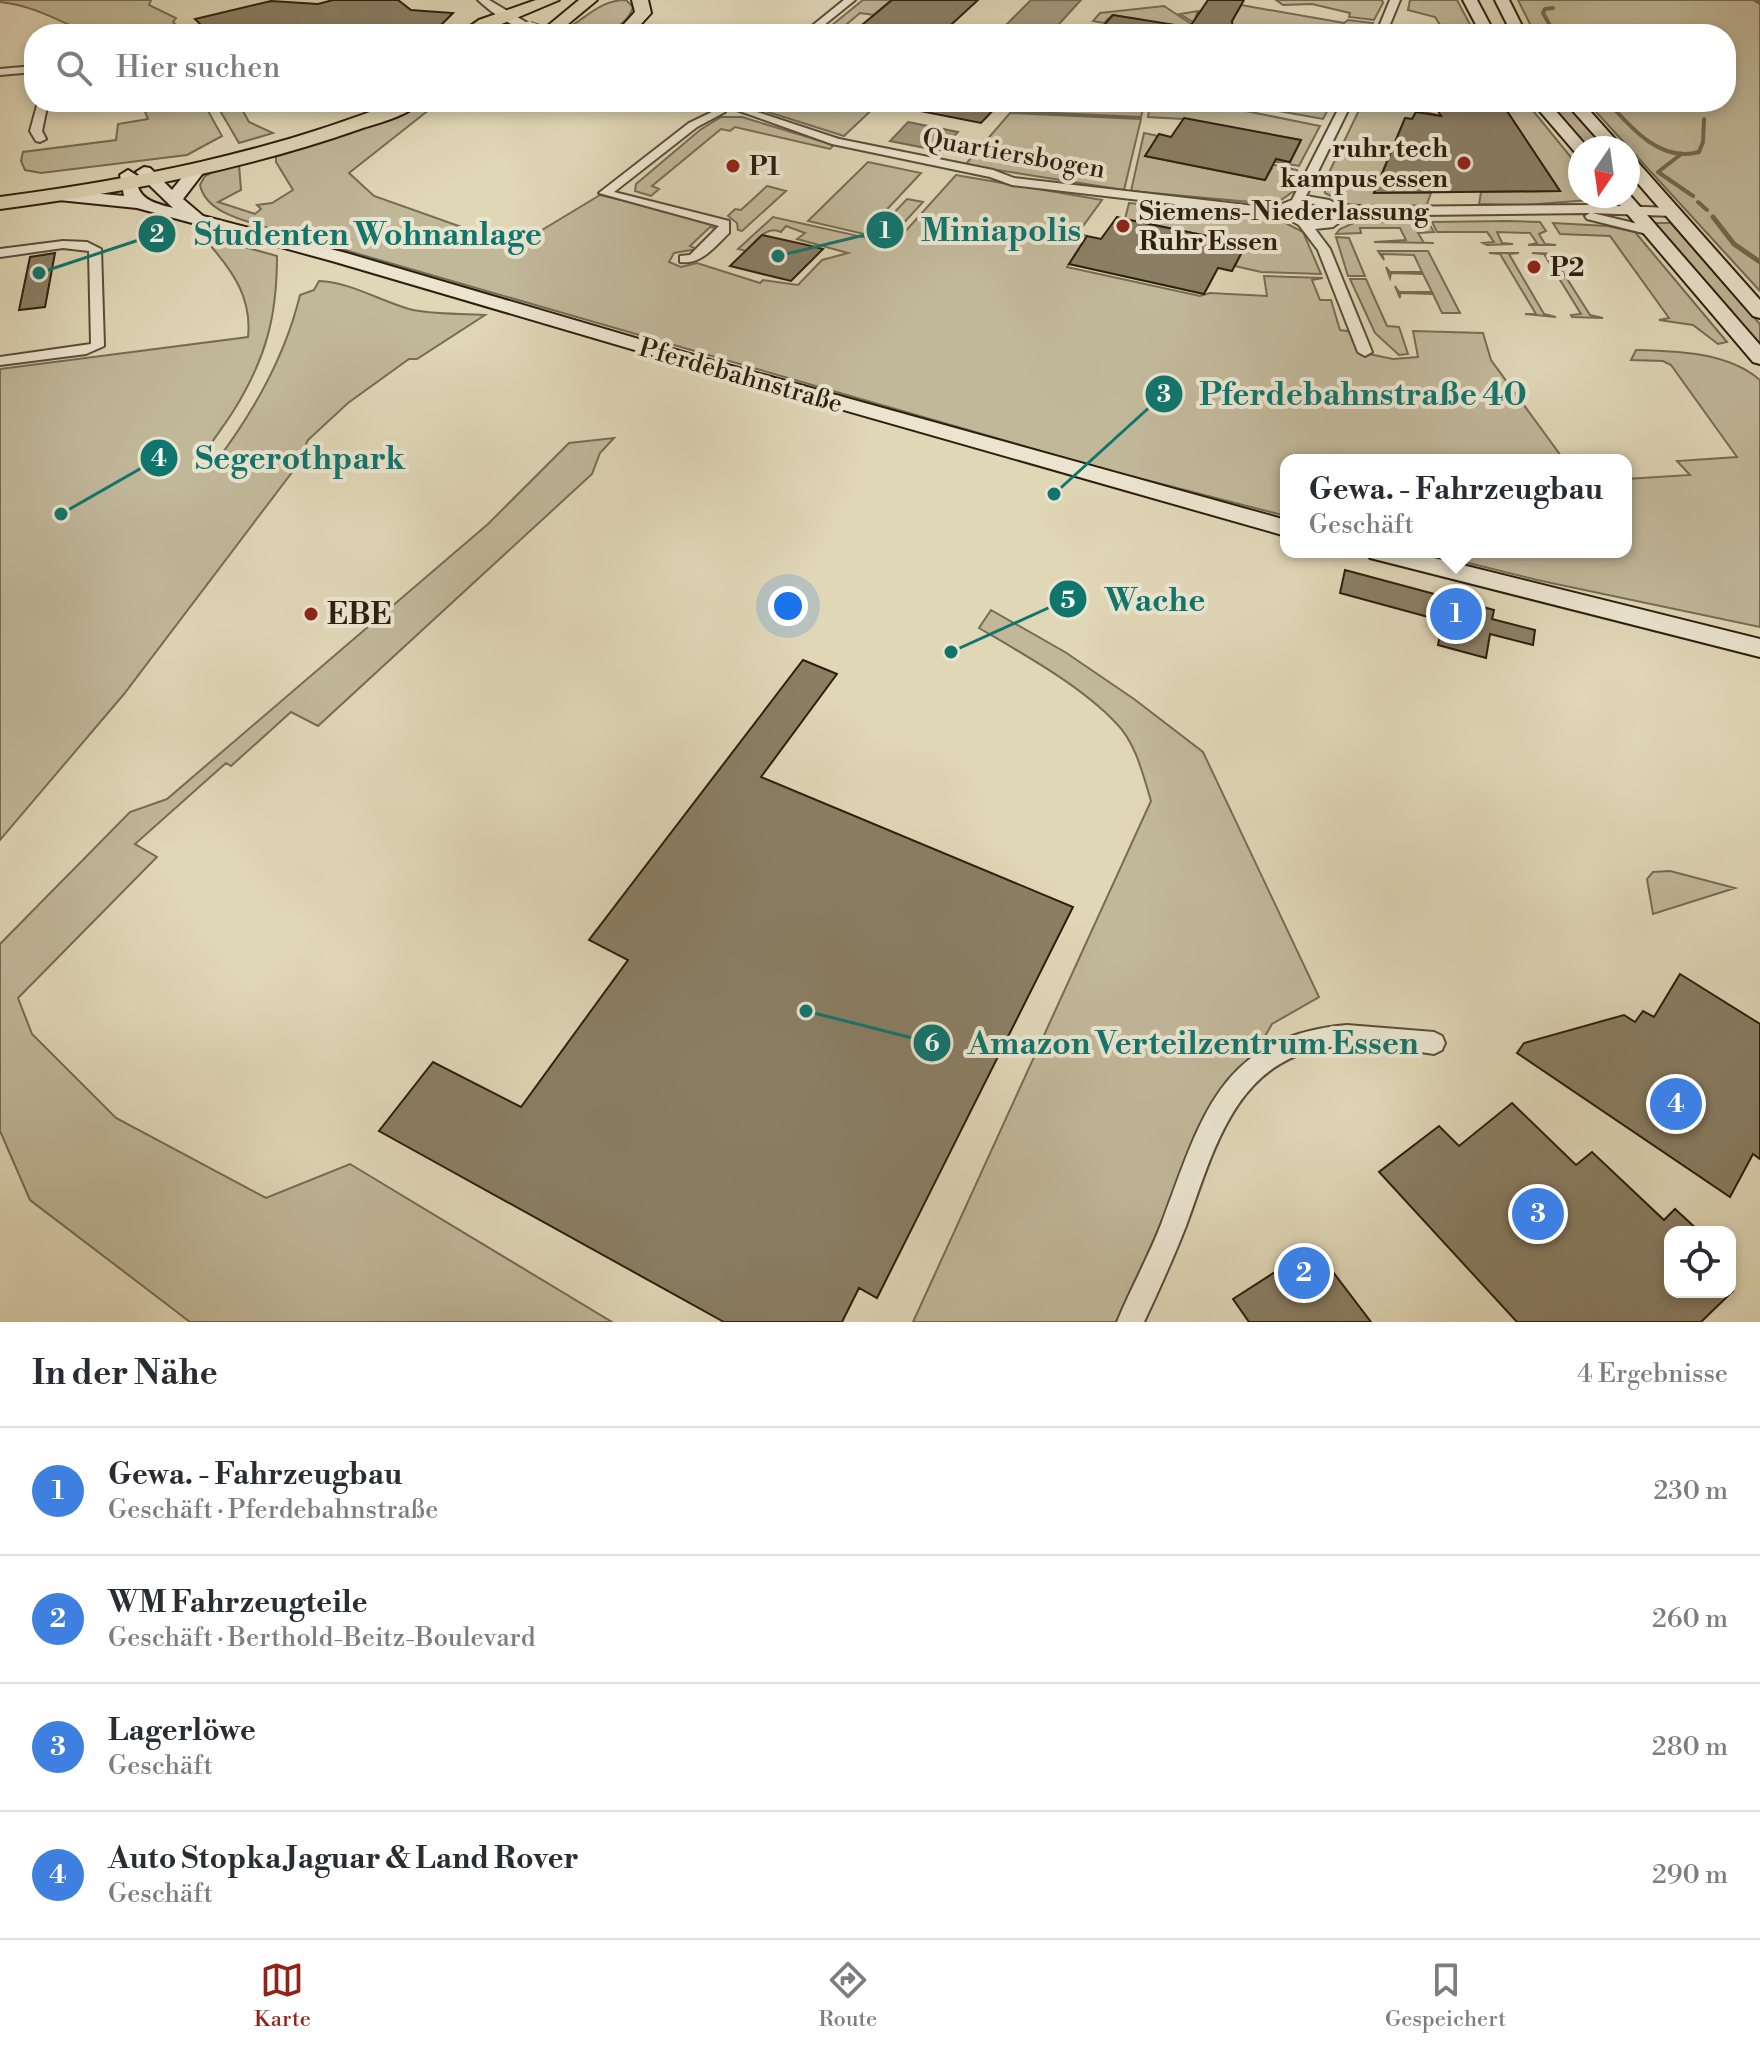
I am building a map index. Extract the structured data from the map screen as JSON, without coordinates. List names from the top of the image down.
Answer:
{
  "streets": {
    "street": ["Quartiersbogen", "Pferdebahnstraße"]
  },
  "places": [
    "ruhr tech kampus essen",
    "P1",
    "Siemens-Niederlassung Ruhr Essen",
    "Miniapolis",
    "P2",
    "Studenten Wohnanlage",
    "Pferdebahnstraße 40",
    "Segerothpark",
    "EBE",
    "Wache",
    "Amazon Verteilzentrum Essen"
  ],
  "north": "bottom",
  "page": {
    "search": "Hier suchen",
    "popup": ["Gewa. - Fahrzeugbau", "Geschäft"],
    "pins": [
      "1",
      "4",
      "3",
      "2"
    ],
    "heading": ["In der Nähe", "4 Ergebnisse"],
    "list": [
      {
        "mark": "1",
        "name": "Gewa. - Fahrzeugbau",
        "note": "Geschäft · Pferdebahnstraße",
        "value": "230 m"
      },
      {
        "mark": "2",
        "name": "WM Fahrzeugteile",
        "note": "Geschäft · Berthold-Beitz-Boulevard",
        "value": "260 m"
      },
      {
        "mark": "3",
        "name": "Lagerlöwe",
        "note": "Geschäft",
        "value": "280 m"
      },
      {
        "mark": "4",
        "name": "Auto Stopka Jaguar & Land Rover",
        "note": "Geschäft",
        "value": "290 m"
      }
    ],
    "nav": ["Karte", "Route", "Gespeichert"]
  }
}
